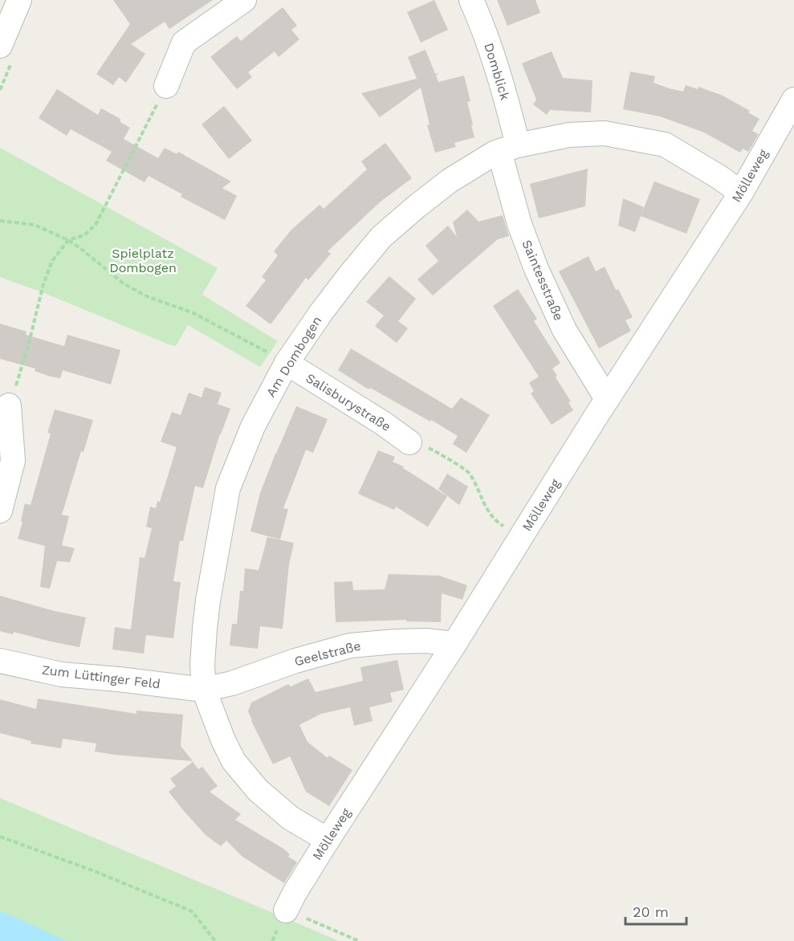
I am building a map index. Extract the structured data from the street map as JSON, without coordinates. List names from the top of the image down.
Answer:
{
  "streets": {
    "street": [
      "Domblick",
      "Mölleweg",
      "Saintesstraße",
      "Am Dombogen",
      "Salisburystraße",
      "Geelstraße",
      "Zum Lüttinger Feld"
    ]
  },
  "crossings": [
    ["Domblick", "Saintesstraße"],
    ["Domblick", "Am Dombogen"],
    ["Mölleweg", "Saintesstraße"],
    ["Mölleweg", "Am Dombogen"],
    ["Mölleweg", "Geelstraße"],
    ["Saintesstraße", "Am Dombogen"],
    ["Am Dombogen", "Salisburystraße"],
    ["Am Dombogen", "Geelstraße"],
    ["Am Dombogen", "Zum Lüttinger Feld"],
    ["Geelstraße", "Zum Lüttinger Feld"]
  ],
  "parks": ["Spielplatz Dombogen"],
  "scale_bar": "20 m"
}
